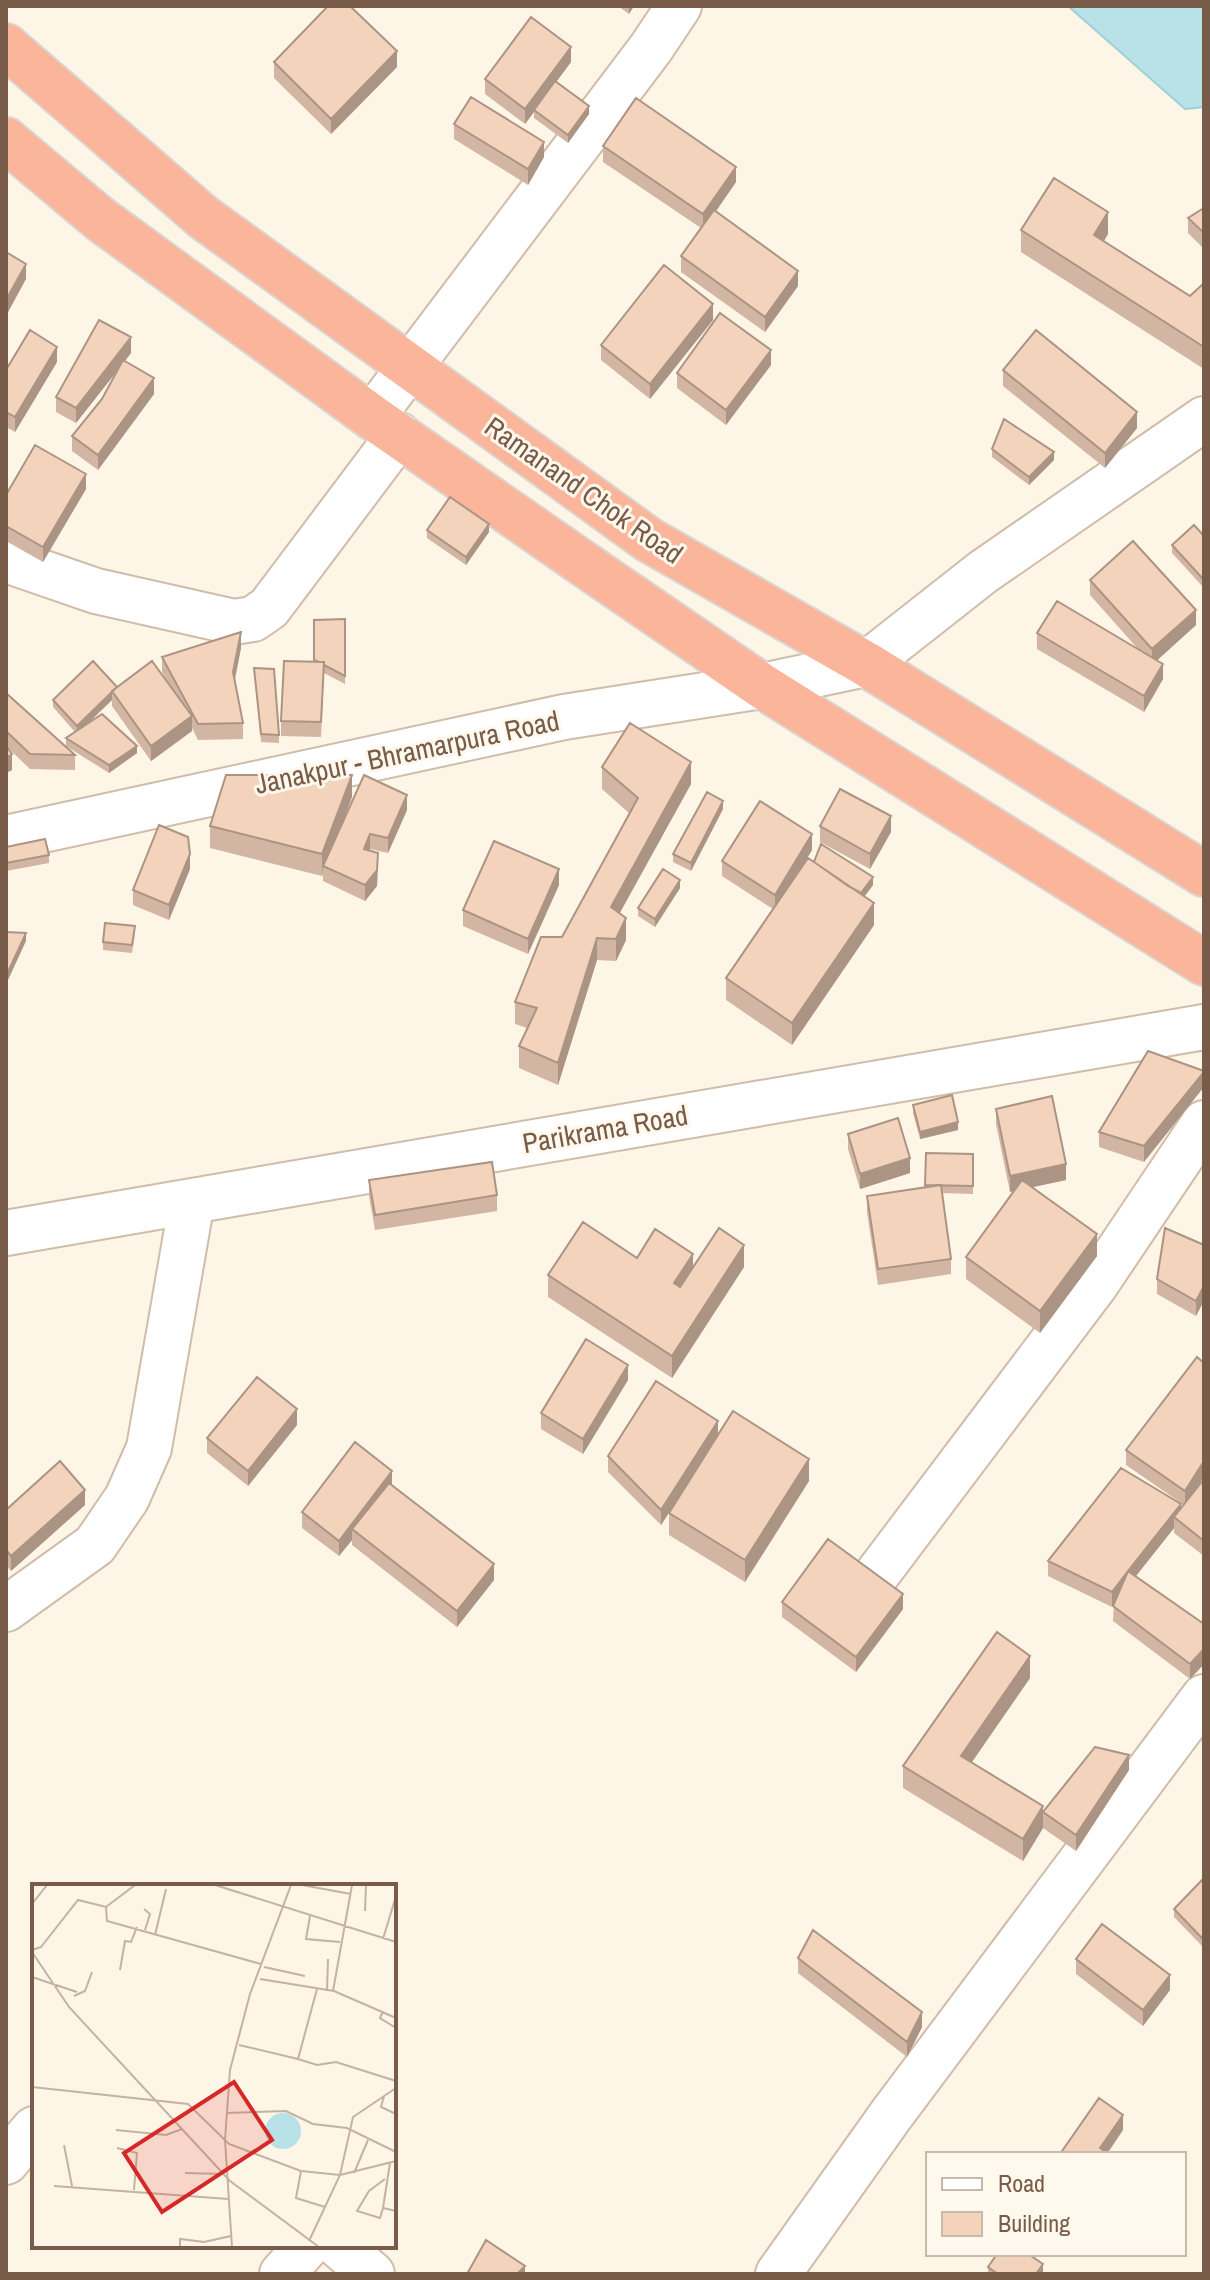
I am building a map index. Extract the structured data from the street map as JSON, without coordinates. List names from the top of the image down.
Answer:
{
  "streets": {
    "highway": ["Ramanand Chok Road"],
    "street": ["Janakpur - Bhramarpura Road", "Parikrama Road"]
  },
  "crossings": [
    ["Ramanand Chok Road", "Janakpur - Bhramarpura Road"]
  ],
  "legend": ["Road", "Building"]
}
